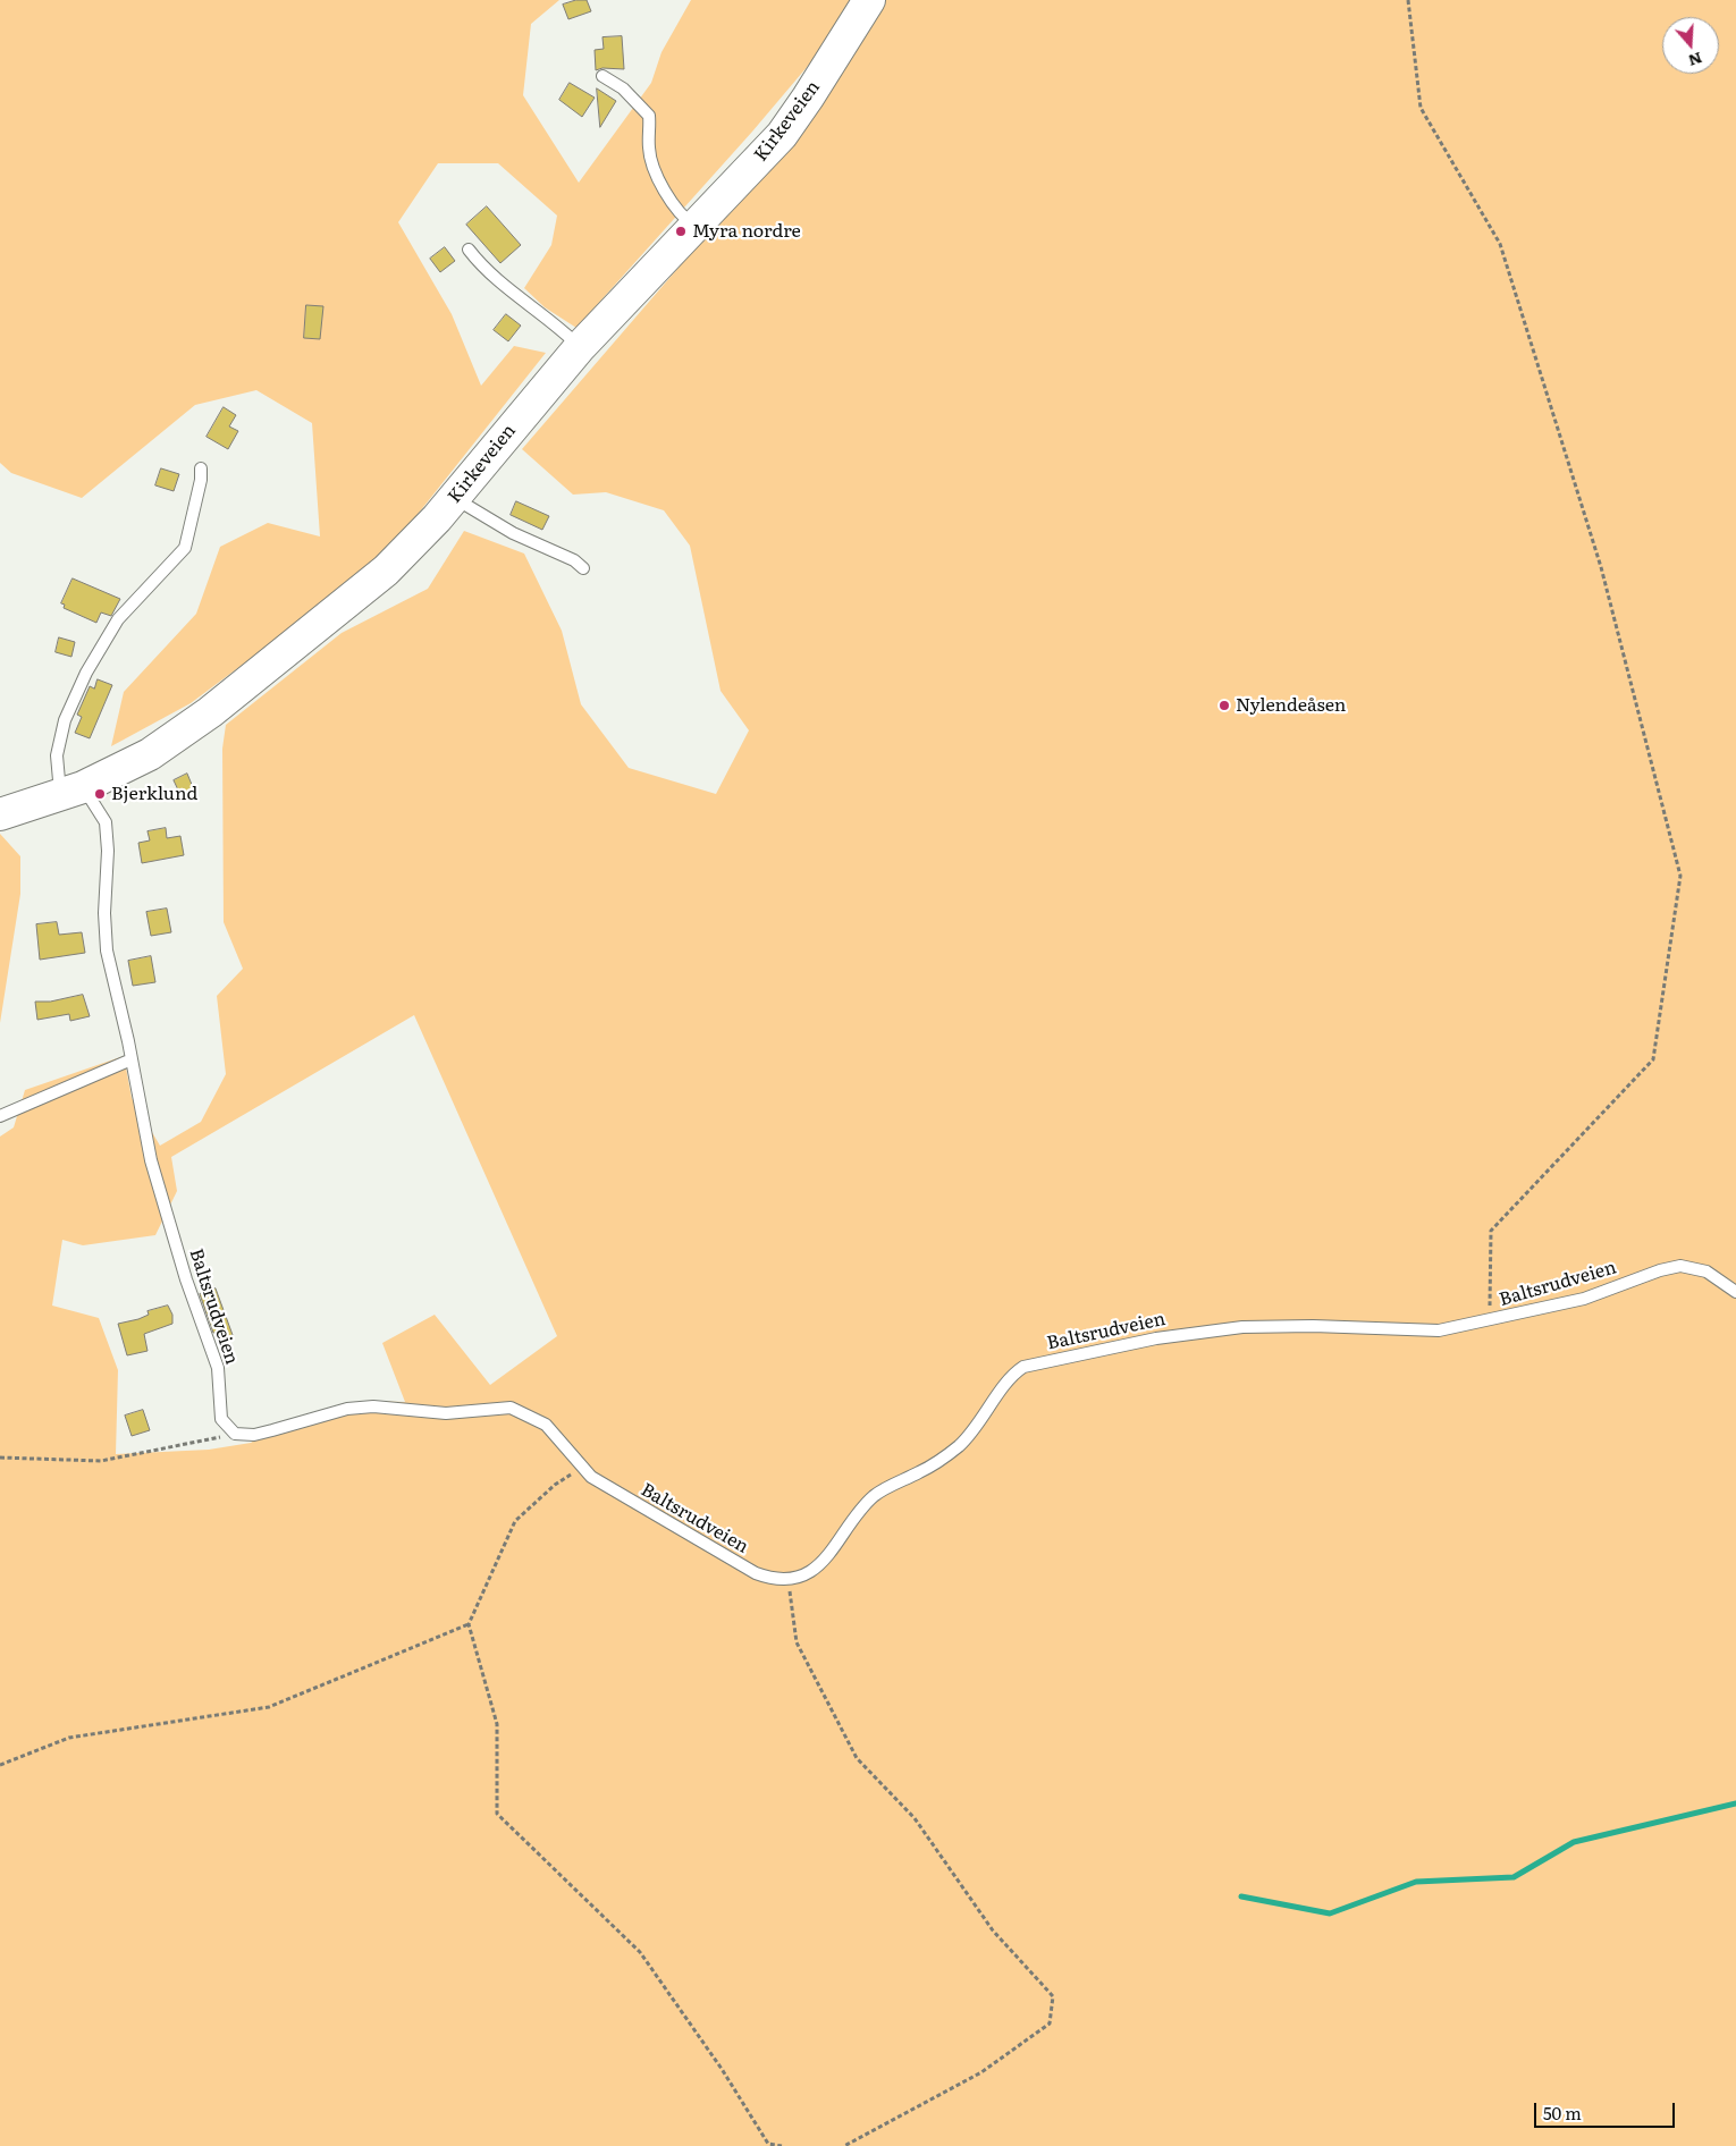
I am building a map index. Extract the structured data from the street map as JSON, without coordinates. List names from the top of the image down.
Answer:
{
  "streets": {
    "main road": ["Kirkeveien"],
    "lane": ["Baltsrudveien"]
  },
  "crossings": [
    ["Kirkeveien", "Baltsrudveien"]
  ],
  "places": ["Myra nordre", "Nylendeåsen", "Bjerklund"],
  "scale_bar": "50 m",
  "north": "bottom"
}
